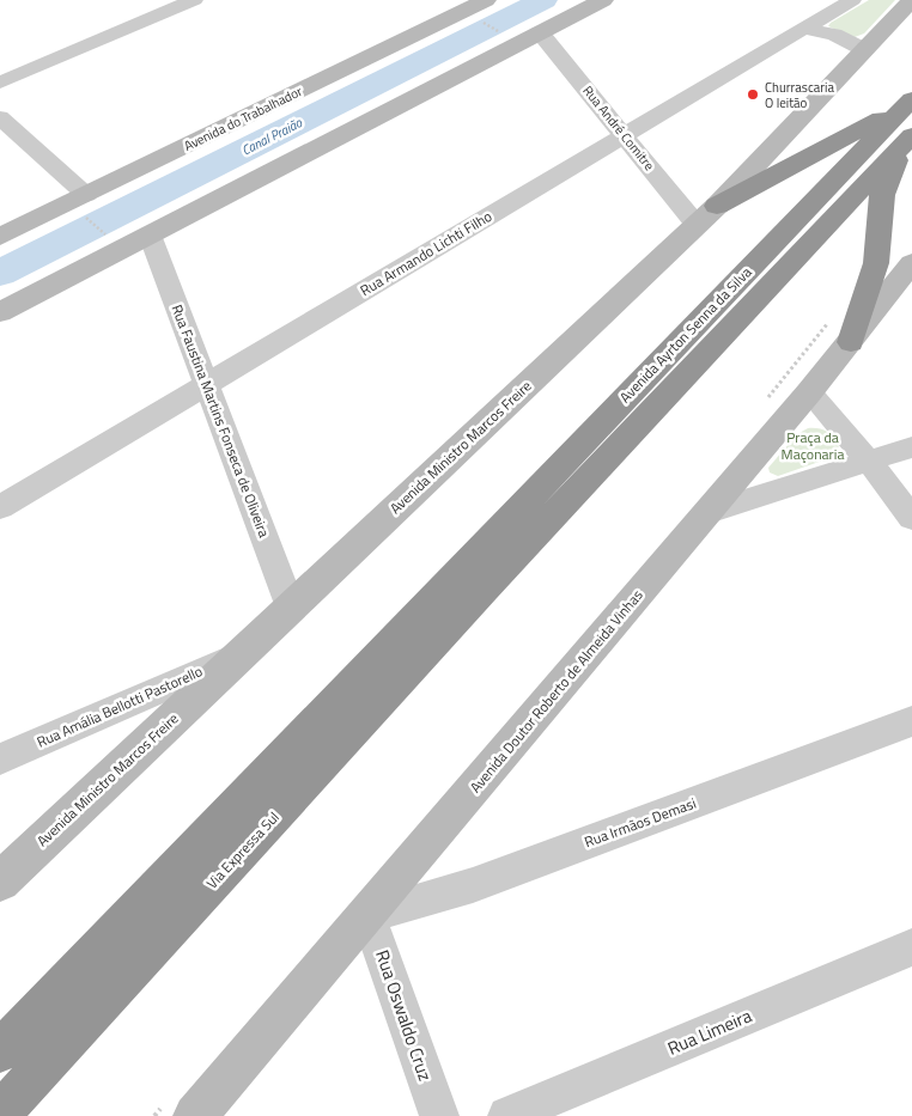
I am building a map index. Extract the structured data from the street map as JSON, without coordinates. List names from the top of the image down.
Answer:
{
  "streets": {
    "highway": ["Avenida Ayrton Senna da Silva", "Via Expressa Sul"],
    "main road": ["Avenida do Trabalhador", "Avenida Ministro Marcos Freire", "Avenida Doutor Roberto de Almeida Vinhas"],
    "street": [
      "Rua André Comitre",
      "Rua Armando Lichti Filho",
      "Rua Faustina Martins Fonseca de Oliveira",
      "Rua Amália Bellotti Pastorello",
      "Rua Irmãos Demasi",
      "Rua Oswaldo Cruz",
      "Rua Limeira"
    ]
  },
  "crossings": [
    ["Rua André Comitre", "Rua Armando Lichti Filho"],
    ["Rua André Comitre", "Avenida Ministro Marcos Freire"],
    ["Rua Armando Lichti Filho", "Rua Faustina Martins Fonseca de Oliveira"],
    ["Avenida Ayrton Senna da Silva", "Via Expressa Sul"],
    ["Rua Faustina Martins Fonseca de Oliveira", "Avenida Ministro Marcos Freire"],
    ["Avenida Ministro Marcos Freire", "Rua Amália Bellotti Pastorello"],
    ["Avenida Doutor Roberto de Almeida Vinhas", "Rua Irmãos Demasi"],
    ["Avenida Doutor Roberto de Almeida Vinhas", "Rua Oswaldo Cruz"],
    ["Rua Irmãos Demasi", "Rua Oswaldo Cruz"]
  ],
  "water": ["Canal Praião"],
  "parks": ["Praça da Maçonaria"],
  "places": ["Churrascaria O leitão"]
}
